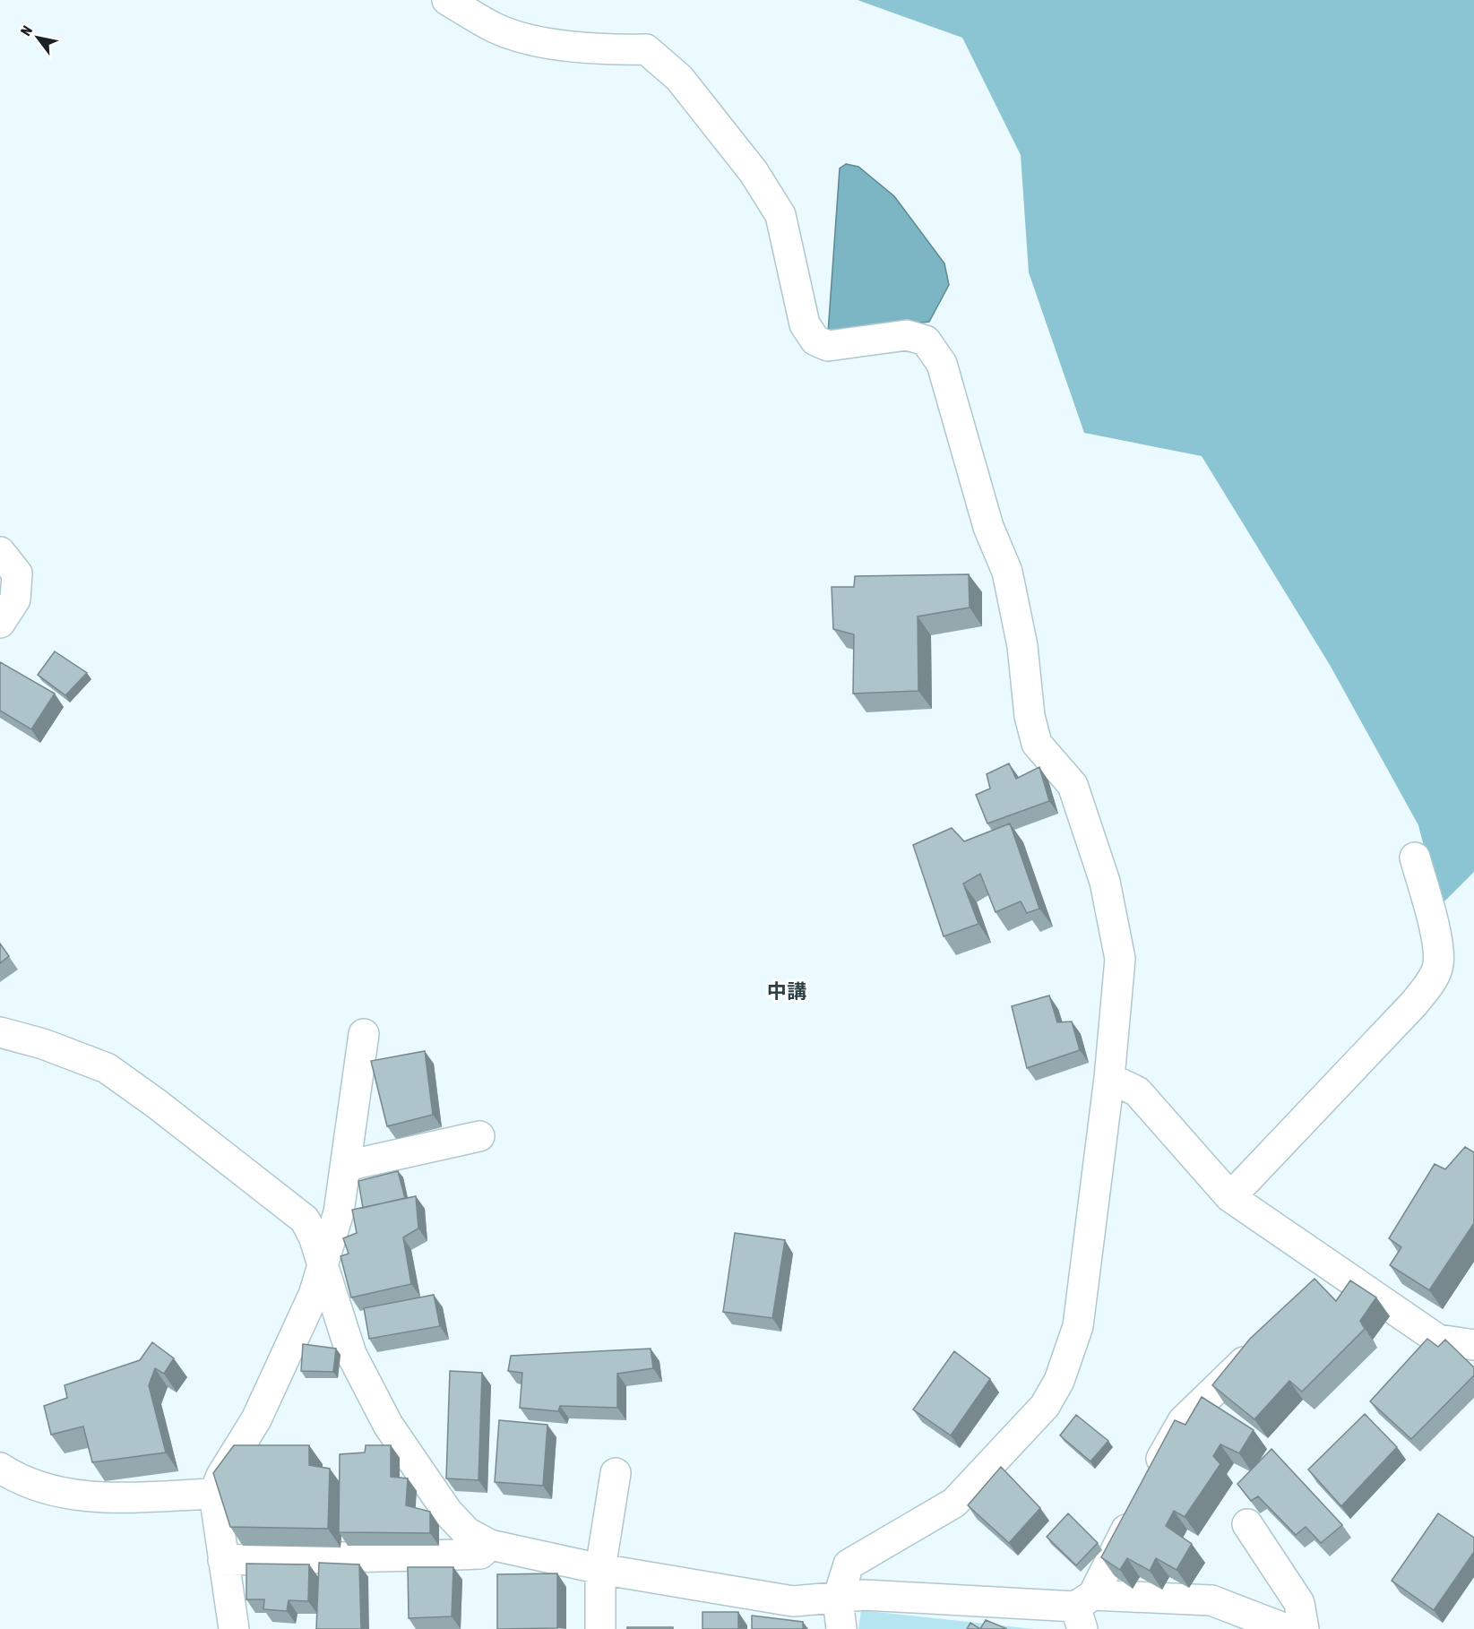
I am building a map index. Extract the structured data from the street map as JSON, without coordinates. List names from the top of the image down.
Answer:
{
  "districts": ["中講"],
  "north": "top left"
}
